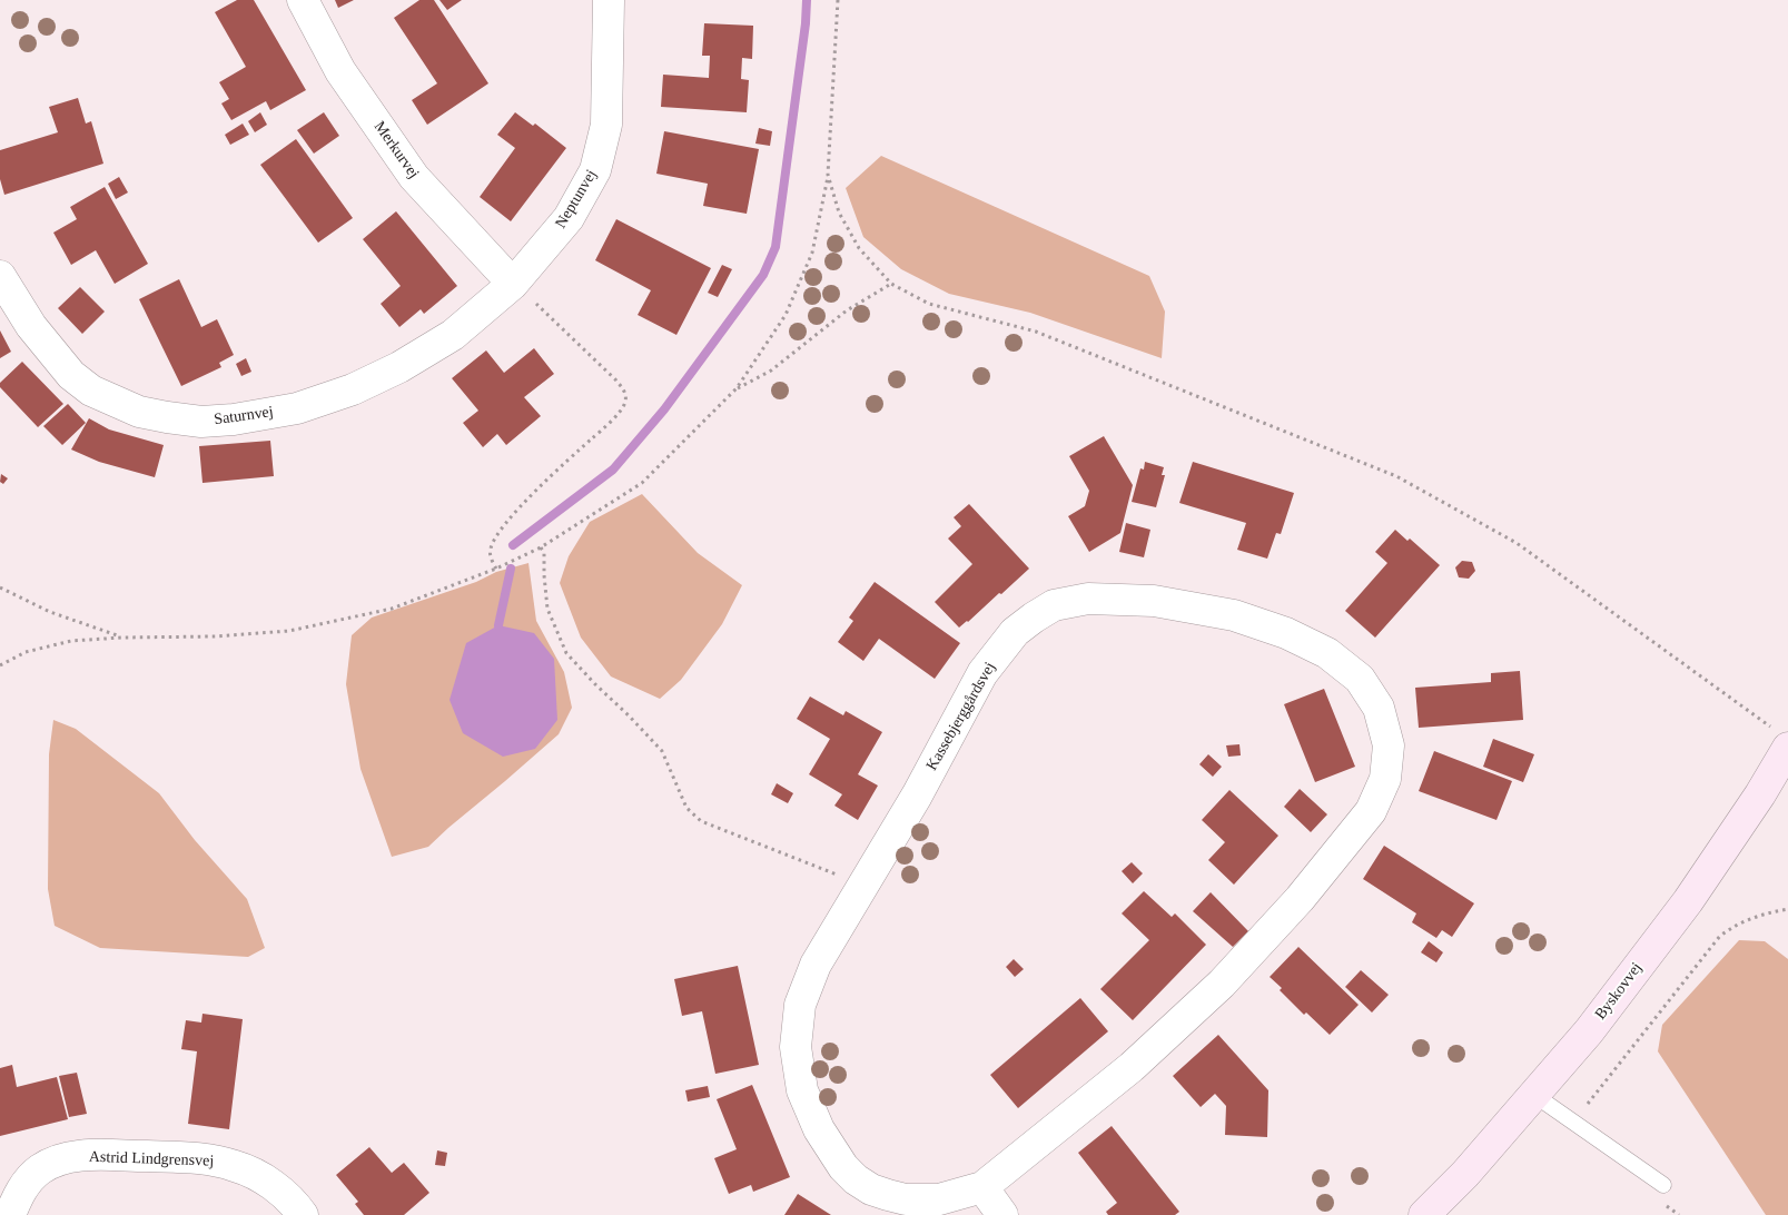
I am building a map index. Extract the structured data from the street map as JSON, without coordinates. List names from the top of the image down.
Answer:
{
  "streets": {
    "main road": ["Byskovvej"],
    "street": [
      "Merkurvej",
      "Neptunvej",
      "Saturnvej",
      "Kassebjerggårdsvej",
      "Astrid Lindgrensvej"
    ]
  },
  "crossings": [
    ["Merkurvej", "Neptunvej"],
    ["Merkurvej", "Saturnvej"],
    ["Neptunvej", "Saturnvej"]
  ]
}
